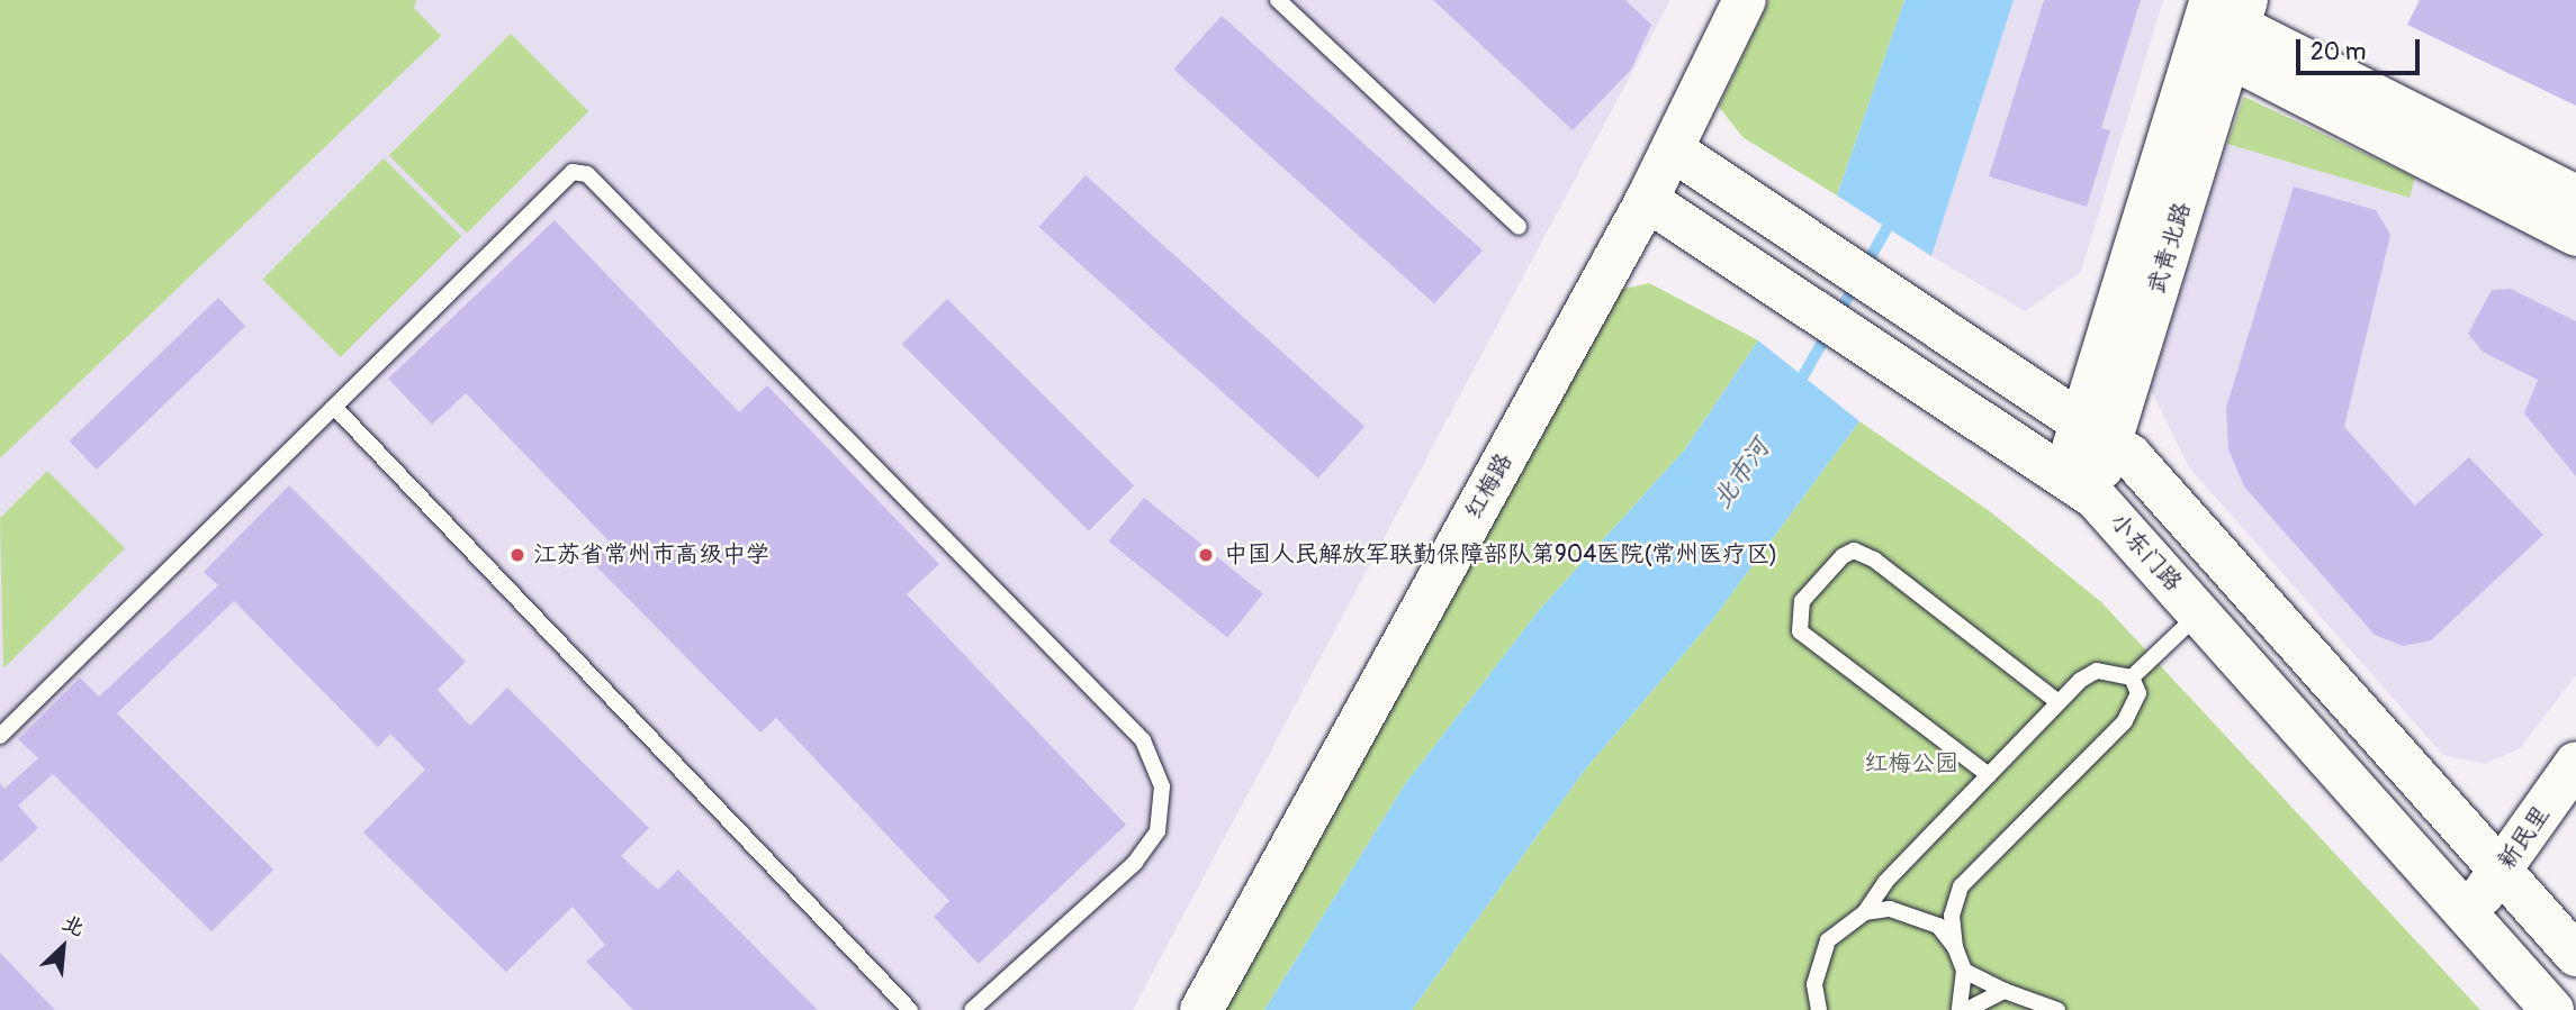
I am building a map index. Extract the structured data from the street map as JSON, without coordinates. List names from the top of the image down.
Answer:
{
  "streets": {
    "street": [
      "武青北路",
      "红梅路",
      "小东门路",
      "新民里"
    ]
  },
  "crossings": [
    ["武青北路", "小东门路"],
    ["红梅路", "小东门路"],
    ["小东门路", "新民里"]
  ],
  "water": ["北市河"],
  "parks": ["红梅公园"],
  "places": ["江苏省常州市高级中学", "中国人民解放军联勤保障部队第904医院(常州医疗区)"],
  "scale_bar": "20 m",
  "north": "top right"
}
